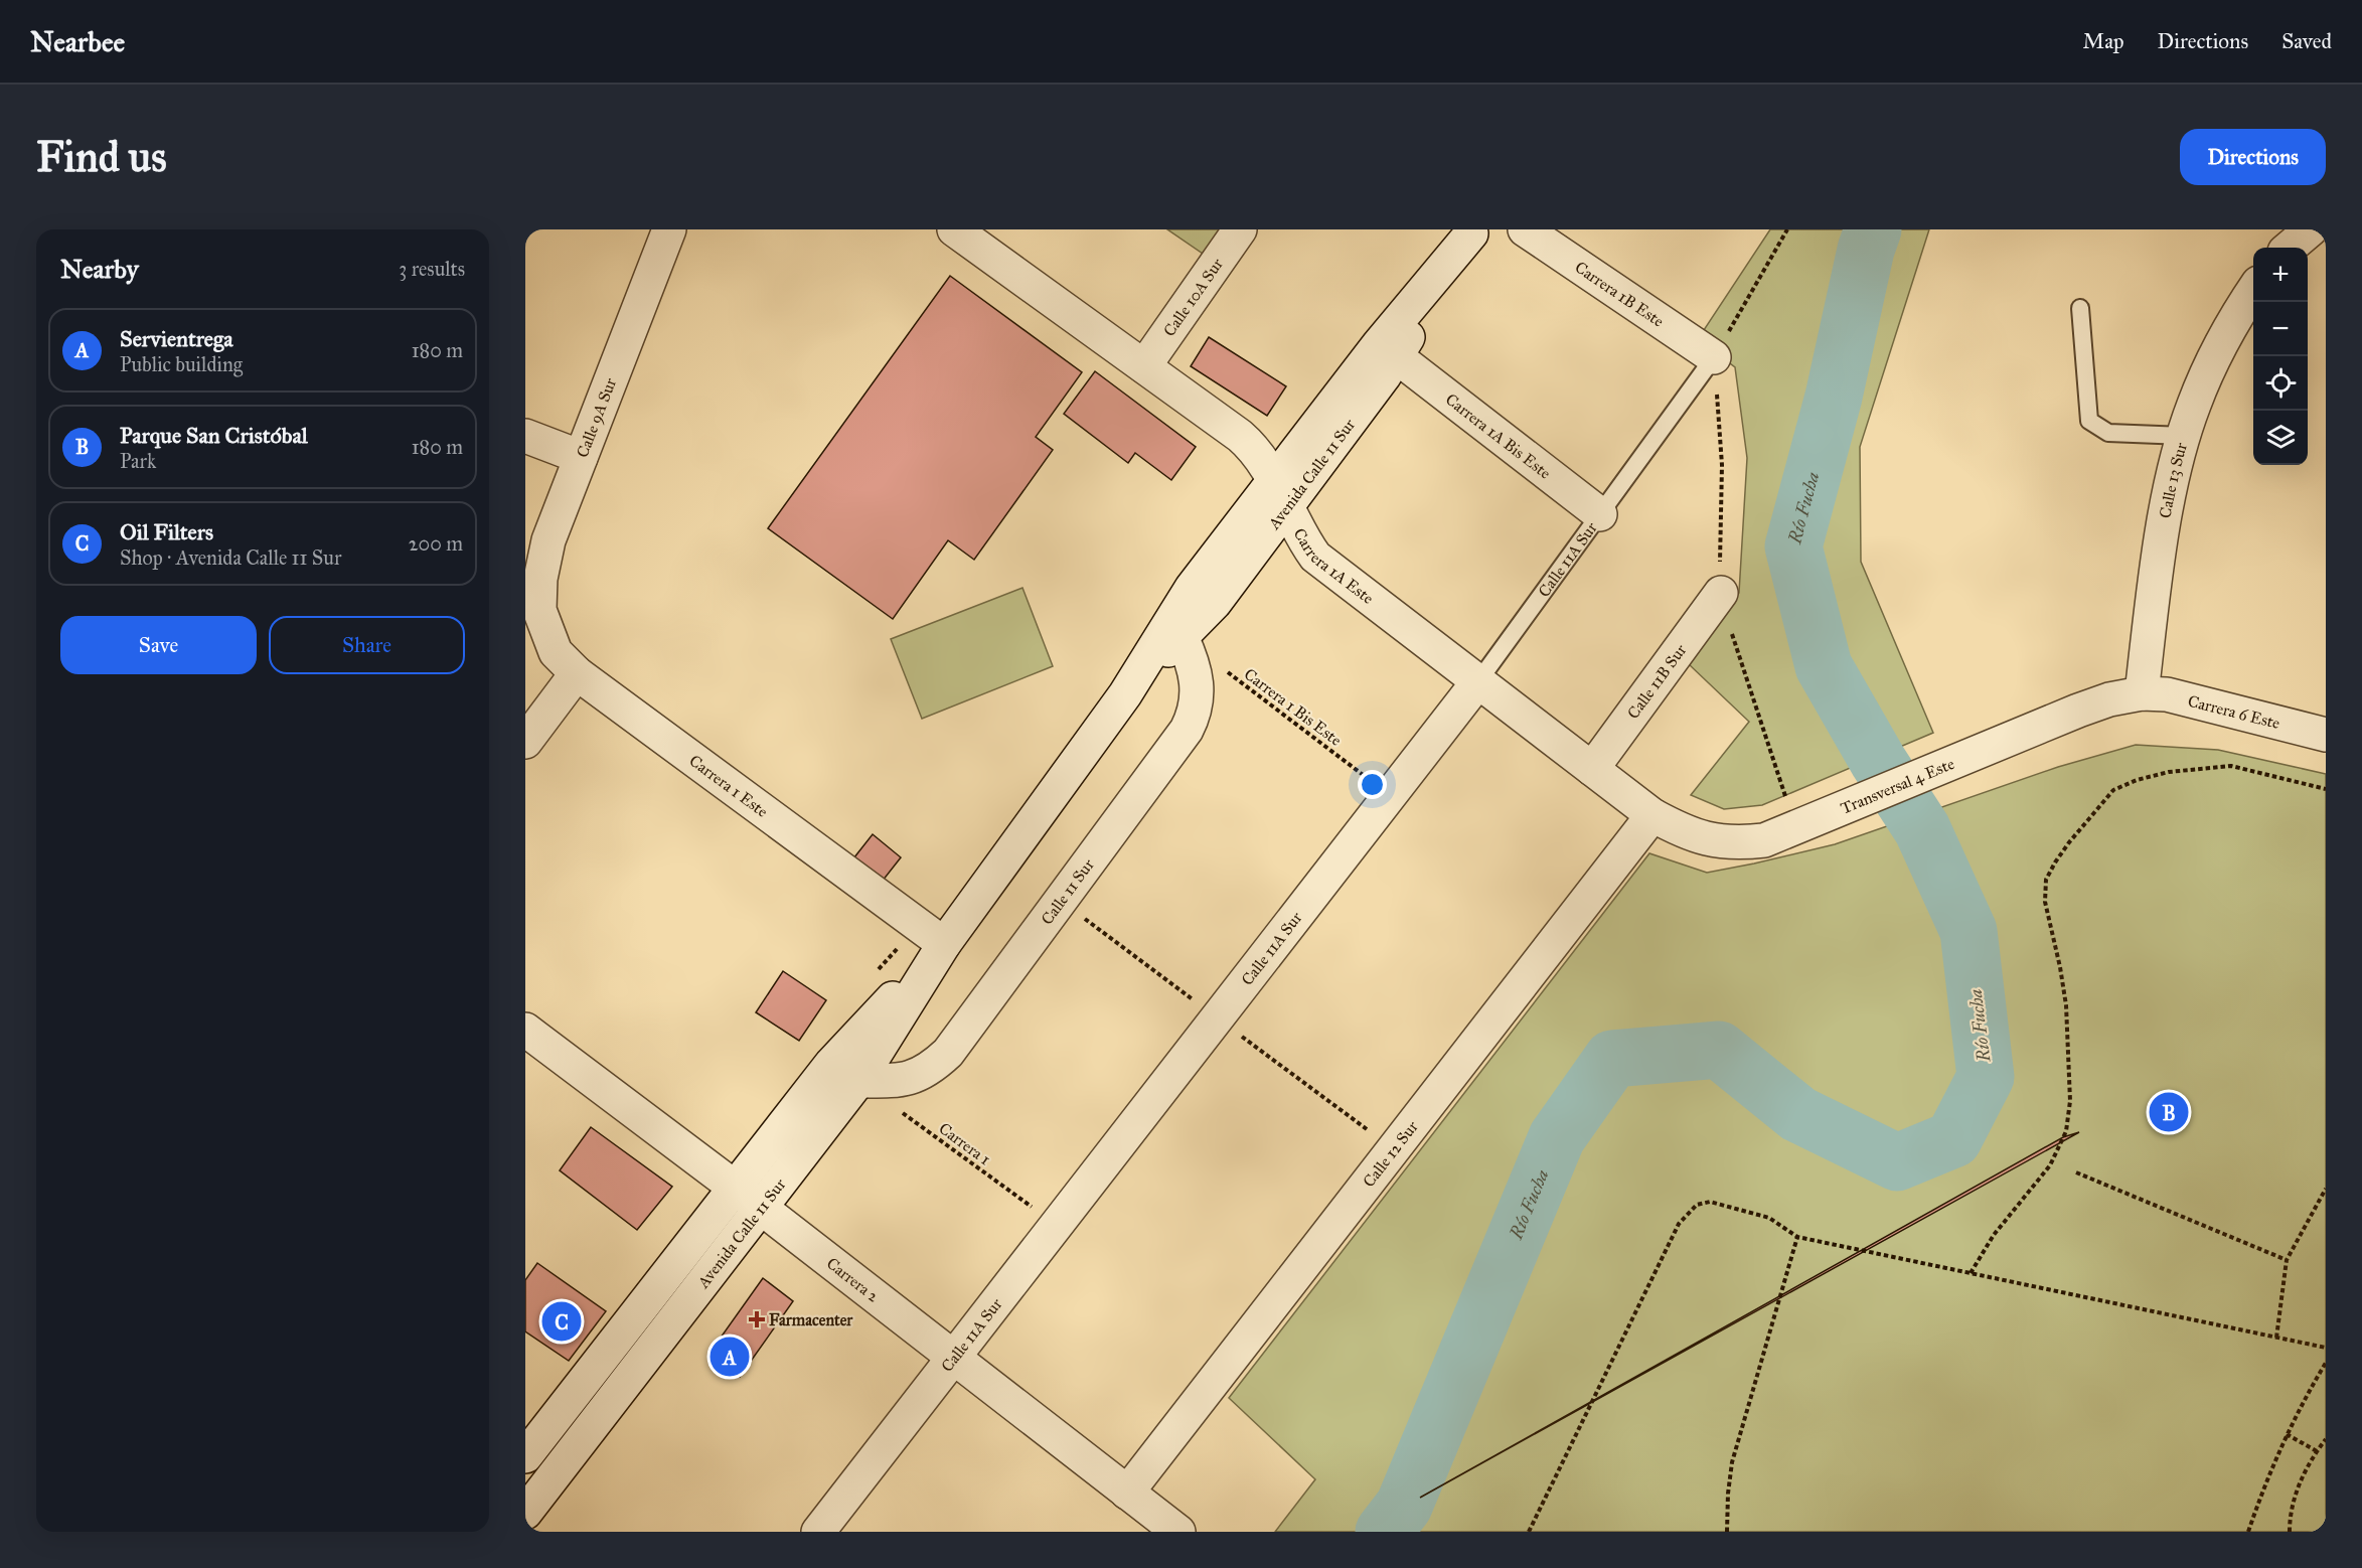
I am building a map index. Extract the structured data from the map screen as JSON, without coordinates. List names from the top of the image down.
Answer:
{
  "streets": {
    "street": [
      "Carrera 1B Este",
      "Calle 10A Sur",
      "Calle 9A Sur",
      "Carrera 1A Bis Este",
      "Avenida Calle 11 Sur",
      "Calle 13 Sur",
      "Calle 11A Sur",
      "Carrera 1A Este",
      "Calle 11B Sur",
      "Carrera 6 Este",
      "Transversal 4 Este",
      "Carrera 1 Este",
      "Calle 11 Sur",
      "Calle 12 Sur",
      "Carrera 2"
    ],
    "path": ["Carrera 1 Bis Este", "Carrera 1"]
  },
  "crossings": [
    ["Carrera 1B Este", "Calle 11A Sur"],
    ["Calle 10A Sur", "Carrera 1A Este"],
    ["Calle 9A Sur", "Carrera 1 Este"],
    ["Carrera 1A Bis Este", "Avenida Calle 11 Sur"],
    ["Carrera 1A Bis Este", "Calle 11A Sur"],
    ["Avenida Calle 11 Sur", "Carrera 1A Este"],
    ["Avenida Calle 11 Sur", "Carrera 1 Este"],
    ["Avenida Calle 11 Sur", "Calle 11 Sur"],
    ["Avenida Calle 11 Sur", "Carrera 2"],
    ["Calle 13 Sur", "Carrera 6 Este"],
    ["Calle 13 Sur", "Transversal 4 Este"],
    ["Calle 11A Sur", "Carrera 1A Este"],
    ["Calle 11A Sur", "Carrera 1 Bis Este"],
    ["Calle 11A Sur", "Carrera 1"],
    ["Calle 11A Sur", "Carrera 2"],
    ["Carrera 1A Este", "Calle 11B Sur"],
    ["Carrera 1A Este", "Transversal 4 Este"],
    ["Carrera 1A Este", "Calle 12 Sur"],
    ["Carrera 6 Este", "Transversal 4 Este"],
    ["Transversal 4 Este", "Calle 12 Sur"],
    ["Calle 12 Sur", "Carrera 2"]
  ],
  "water": ["Río Fucha"],
  "places": {
    "health": ["Farmacenter"]
  },
  "page": {
    "header": "Nearbee",
    "nav": ["Map", "Directions", "Saved"],
    "buttons": [
      "Directions",
      ["Save", "Share"]
    ],
    "title": "Find us",
    "heading": ["Nearby", "3 results"],
    "map_buttons": ["+", "−"],
    "list": [
      {
        "mark": "A",
        "name": "Servientrega",
        "note": "Public building",
        "value": "180 m"
      },
      {
        "mark": "B",
        "name": "Parque San Cristóbal",
        "note": "Park",
        "value": "180 m"
      },
      {
        "mark": "C",
        "name": "Oil Filters",
        "note": "Shop · Avenida Calle 11 Sur",
        "value": "200 m"
      }
    ],
    "pins": ["B", "C", "A"]
  }
}
